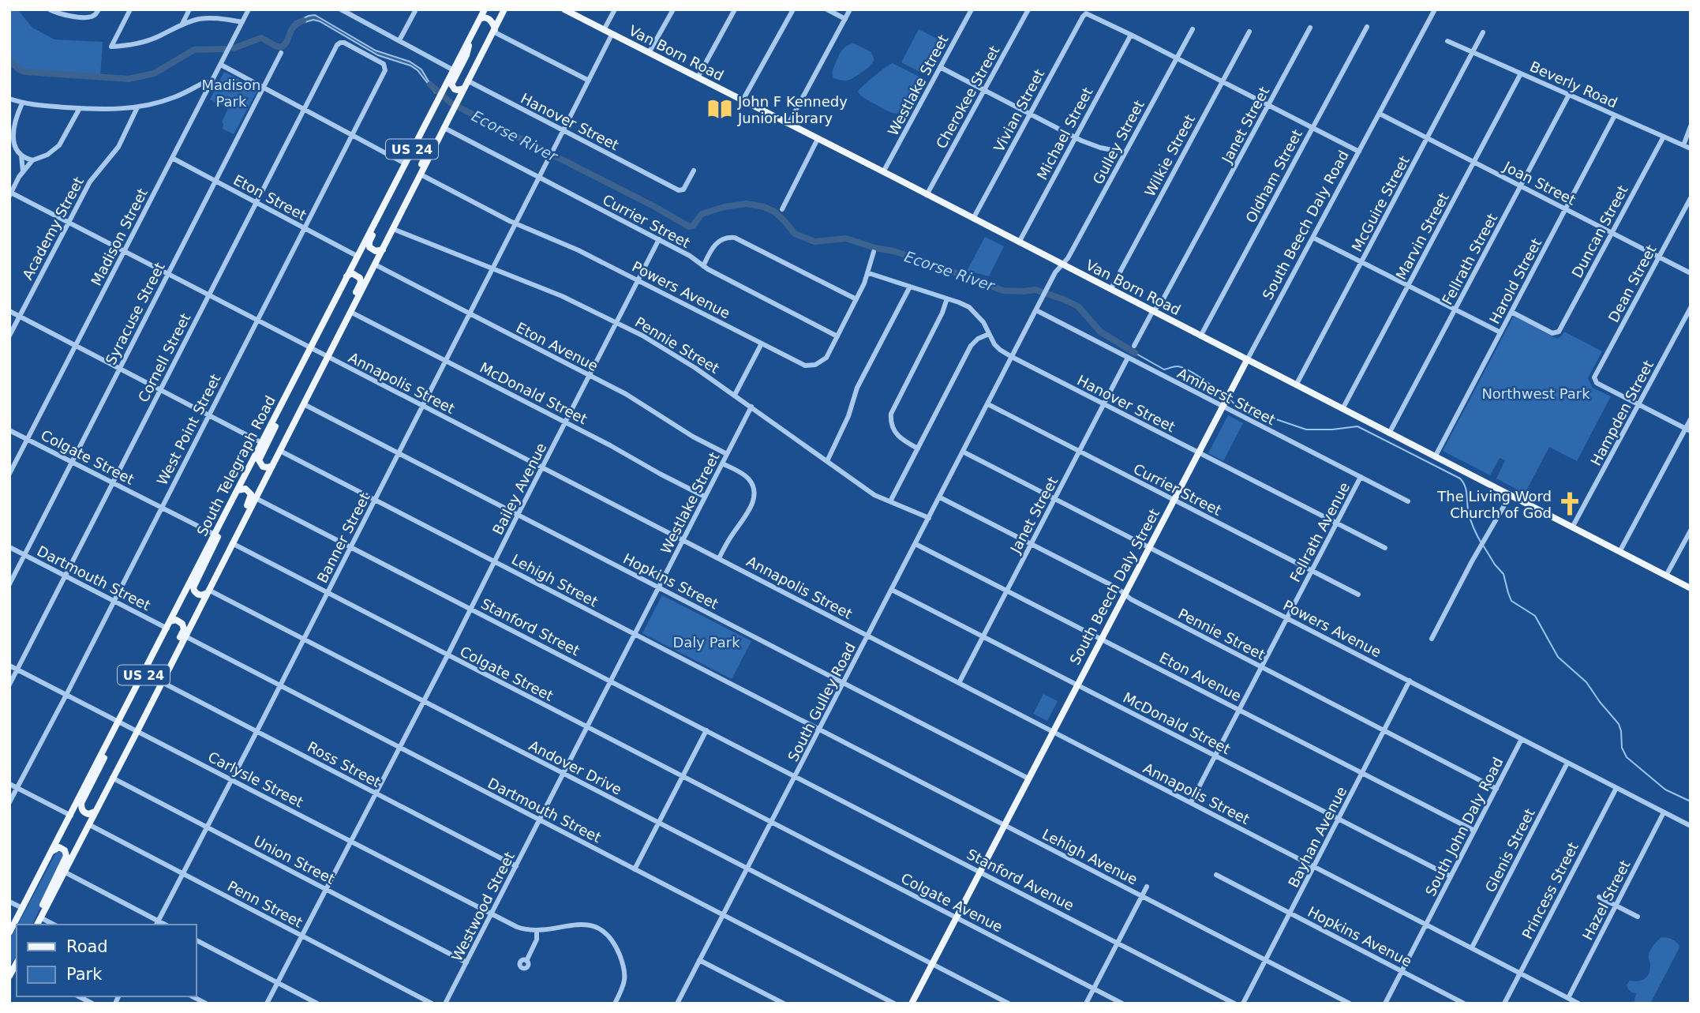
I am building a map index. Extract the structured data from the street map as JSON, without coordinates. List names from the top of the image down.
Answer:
{
  "streets": {
    "main road": [
      "Van Born Road",
      "US 24",
      "South Beech Daly Road",
      "South Telegraph Road",
      "South Beech Daly Street"
    ],
    "street": [
      "Beverly Road",
      "Westlake Street",
      "Cherokee Street",
      "Vivian Street",
      "Hanover Street",
      "Janet Street",
      "Michael Street",
      "Gulley Street",
      "Wilkie Street",
      "Oldham Street",
      "Joan Street",
      "Eton Street",
      "McGuire Street",
      "Currier Street",
      "Academy Street",
      "Duncan Street",
      "Marvin Street",
      "Madison Street",
      "Fellrath Street",
      "Harold Street",
      "Dean Street",
      "Powers Avenue",
      "Syracuse Street",
      "Pennie Street",
      "Eton Avenue",
      "Cornell Street",
      "Annapolis Street",
      "McDonald Street",
      "Amherst Street",
      "Hampden Street",
      "West Point Street",
      "Colgate Street",
      "Bailey Avenue",
      "Fellrath Avenue",
      "Banner Street",
      "Dartmouth Street",
      "Lehigh Street",
      "Hopkins Street",
      "Stanford Street",
      "South Gulley Road",
      "Ross Street",
      "Andover Drive",
      "Carlysle Street",
      "South John Daly Road",
      "Bayhan Avenue",
      "Glenis Street",
      "Lehigh Avenue",
      "Union Street",
      "Stanford Avenue",
      "Princess Street",
      "Hazel Street",
      "Colgate Avenue",
      "Penn Street",
      "Westwood Street",
      "Hopkins Avenue"
    ]
  },
  "crossings": [
    ["Van Born Road", "Westlake Street"],
    ["Van Born Road", "Cherokee Street"],
    ["Van Born Road", "Vivian Street"],
    ["Van Born Road", "Janet Street"],
    ["Van Born Road", "Michael Street"],
    ["Van Born Road", "Gulley Street"],
    ["Van Born Road", "Wilkie Street"],
    ["Van Born Road", "Oldham Street"],
    ["Van Born Road", "McGuire Street"],
    ["Van Born Road", "South Beech Daly Road"],
    ["Van Born Road", "Marvin Street"],
    ["Van Born Road", "Fellrath Street"],
    ["Van Born Road", "Harold Street"],
    ["Van Born Road", "Hampden Street"],
    ["Van Born Road", "South Gulley Road"],
    ["Beverly Road", "McGuire Street"],
    ["Beverly Road", "Duncan Street"],
    ["Beverly Road", "Marvin Street"],
    ["Beverly Road", "Fellrath Street"],
    ["Beverly Road", "Harold Street"],
    ["Westlake Street", "Pennie Street"],
    ["Westlake Street", "Eton Avenue"],
    ["Westlake Street", "Annapolis Street"],
    ["Westlake Street", "McDonald Street"],
    ["Westlake Street", "Colgate Street"],
    ["Westlake Street", "Lehigh Street"],
    ["Westlake Street", "Hopkins Street"],
    ["Westlake Street", "Stanford Street"],
    ["Westlake Street", "Andover Drive"],
    ["Westlake Street", "Westwood Street"],
    ["Vivian Street", "Michael Street"],
    ["Hanover Street", "Janet Street"],
    ["Hanover Street", "US 24"],
    ["Hanover Street", "South Beech Daly Road"],
    ["Hanover Street", "Powers Avenue"],
    ["Hanover Street", "Fellrath Avenue"],
    ["Hanover Street", "South Beech Daly Street"],
    ["Hanover Street", "South Gulley Road"],
    ["Janet Street", "Currier Street"],
    ["Janet Street", "Powers Avenue"],
    ["Janet Street", "Pennie Street"],
    ["Janet Street", "Eton Avenue"],
    ["Janet Street", "Annapolis Street"],
    ["Janet Street", "McDonald Street"],
    ["Janet Street", "Amherst Street"],
    ["Gulley Street", "South Gulley Road"],
    ["US 24", "Currier Street"],
    ["US 24", "Powers Avenue"],
    ["US 24", "Pennie Street"],
    ["US 24", "Eton Avenue"],
    ["US 24", "Annapolis Street"],
    ["US 24", "McDonald Street"],
    ["US 24", "Colgate Street"],
    ["US 24", "Dartmouth Street"],
    ["US 24", "Lehigh Street"],
    ["US 24", "Hopkins Street"],
    ["US 24", "Stanford Street"],
    ["US 24", "Ross Street"],
    ["US 24", "Andover Drive"],
    ["US 24", "Carlysle Street"],
    ["US 24", "Union Street"],
    ["US 24", "Penn Street"],
    ["Joan Street", "McGuire Street"],
    ["Joan Street", "South Beech Daly Road"],
    ["Joan Street", "Duncan Street"],
    ["Joan Street", "Marvin Street"],
    ["Joan Street", "Fellrath Street"],
    ["Joan Street", "Harold Street"],
    ["Joan Street", "Dean Street"],
    ["Eton Street", "Madison Street"],
    ["Eton Street", "Syracuse Street"],
    ["Eton Street", "Cornell Street"],
    ["Eton Street", "West Point Street"],
    ["Eton Street", "South Telegraph Road"],
    ["Currier Street", "Powers Avenue"],
    ["Currier Street", "Bailey Avenue"],
    ["Currier Street", "Fellrath Avenue"],
    ["Currier Street", "Banner Street"],
    ["Currier Street", "South Beech Daly Street"],
    ["Currier Street", "South Gulley Road"],
    ["South Beech Daly Road", "Amherst Street"],
    ["South Beech Daly Road", "South Beech Daly Street"],
    ["Academy Street", "Annapolis Street"],
    ["Duncan Street", "Harold Street"],
    ["Madison Street", "Annapolis Street"],
    ["Madison Street", "Colgate Street"],
    ["Dean Street", "Hampden Street"],
    ["Powers Avenue", "Bailey Avenue"],
    ["Powers Avenue", "Fellrath Avenue"],
    ["Powers Avenue", "Banner Street"],
    ["Powers Avenue", "South Beech Daly Street"],
    ["Powers Avenue", "South Gulley Road"],
    ["Powers Avenue", "South John Daly Road"],
    ["Powers Avenue", "Bayhan Avenue"],
    ["Powers Avenue", "Glenis Street"],
    ["Powers Avenue", "Princess Street"],
    ["Powers Avenue", "Hazel Street"],
    ["Syracuse Street", "Annapolis Street"],
    ["Syracuse Street", "Colgate Street"],
    ["Syracuse Street", "Dartmouth Street"],
    ["Pennie Street", "Bailey Avenue"],
    ["Pennie Street", "Fellrath Avenue"],
    ["Pennie Street", "Banner Street"],
    ["Pennie Street", "South Beech Daly Street"],
    ["Pennie Street", "South Gulley Road"],
    ["Pennie Street", "South John Daly Road"],
    ["Pennie Street", "Bayhan Avenue"],
    ["Eton Avenue", "Bailey Avenue"],
    ["Eton Avenue", "Fellrath Avenue"],
    ["Eton Avenue", "Banner Street"],
    ["Eton Avenue", "South Beech Daly Street"],
    ["Eton Avenue", "South Gulley Road"],
    ["Eton Avenue", "South John Daly Road"],
    ["Eton Avenue", "Bayhan Avenue"],
    ["Cornell Street", "Annapolis Street"],
    ["Cornell Street", "West Point Street"],
    ["Cornell Street", "Colgate Street"],
    ["Cornell Street", "Dartmouth Street"],
    ["Cornell Street", "Carlysle Street"],
    ["Annapolis Street", "West Point Street"],
    ["Annapolis Street", "South Telegraph Road"],
    ["Annapolis Street", "Bailey Avenue"],
    ["Annapolis Street", "Fellrath Avenue"],
    ["Annapolis Street", "Banner Street"],
    ["Annapolis Street", "South Beech Daly Street"],
    ["Annapolis Street", "South Gulley Road"],
    ["Annapolis Street", "South John Daly Road"],
    ["Annapolis Street", "Bayhan Avenue"],
    ["Annapolis Street", "Glenis Street"],
    ["Annapolis Street", "Princess Street"],
    ["Annapolis Street", "Hazel Street"],
    ["McDonald Street", "Bailey Avenue"],
    ["McDonald Street", "Fellrath Avenue"],
    ["McDonald Street", "Banner Street"],
    ["McDonald Street", "South Beech Daly Street"],
    ["McDonald Street", "South Gulley Road"],
    ["McDonald Street", "South John Daly Road"],
    ["McDonald Street", "Bayhan Avenue"],
    ["Amherst Street", "Fellrath Avenue"],
    ["Amherst Street", "South Gulley Road"],
    ["West Point Street", "Colgate Street"],
    ["West Point Street", "Dartmouth Street"],
    ["West Point Street", "Carlysle Street"],
    ["Colgate Street", "South Telegraph Road"],
    ["Colgate Street", "Bailey Avenue"],
    ["Colgate Street", "Banner Street"],
    ["Colgate Street", "South Gulley Road"],
    ["Colgate Street", "Colgate Avenue"],
    ["South Telegraph Road", "Dartmouth Street"],
    ["South Telegraph Road", "Carlysle Street"],
    ["Bailey Avenue", "Dartmouth Street"],
    ["Bailey Avenue", "Lehigh Street"],
    ["Bailey Avenue", "Hopkins Street"],
    ["Bailey Avenue", "Stanford Street"],
    ["Bailey Avenue", "Ross Street"],
    ["Bailey Avenue", "Andover Drive"],
    ["Bailey Avenue", "Carlysle Street"],
    ["Bailey Avenue", "Union Street"],
    ["Bailey Avenue", "Penn Street"],
    ["Banner Street", "Dartmouth Street"],
    ["Banner Street", "Lehigh Street"],
    ["Banner Street", "Hopkins Street"],
    ["Banner Street", "Stanford Street"],
    ["Banner Street", "Ross Street"],
    ["Banner Street", "Andover Drive"],
    ["Banner Street", "Carlysle Street"],
    ["Banner Street", "Union Street"],
    ["Banner Street", "Penn Street"],
    ["Dartmouth Street", "South Gulley Road"],
    ["Dartmouth Street", "Westwood Street"],
    ["Lehigh Street", "South Gulley Road"],
    ["Lehigh Street", "Lehigh Avenue"],
    ["Hopkins Street", "South Gulley Road"],
    ["Stanford Street", "South Gulley Road"],
    ["Stanford Street", "Stanford Avenue"],
    ["South Gulley Road", "Andover Drive"],
    ["South Gulley Road", "Lehigh Avenue"],
    ["South Gulley Road", "Stanford Avenue"],
    ["South Gulley Road", "Colgate Avenue"],
    ["Ross Street", "Westwood Street"],
    ["Andover Drive", "Westwood Street"],
    ["Carlysle Street", "Westwood Street"],
    ["South John Daly Road", "Hopkins Avenue"],
    ["Bayhan Avenue", "Lehigh Avenue"],
    ["Bayhan Avenue", "Hopkins Avenue"],
    ["Union Street", "Westwood Street"]
  ],
  "water": ["Ecorse River"],
  "parks": ["Madison Park", "Northwest Park", "Daly Park"],
  "places": {
    "library": ["John F Kennedy Junior Library"],
    "church": ["The Living Word Church of God"]
  },
  "legend": ["Road", "Park"]
}
